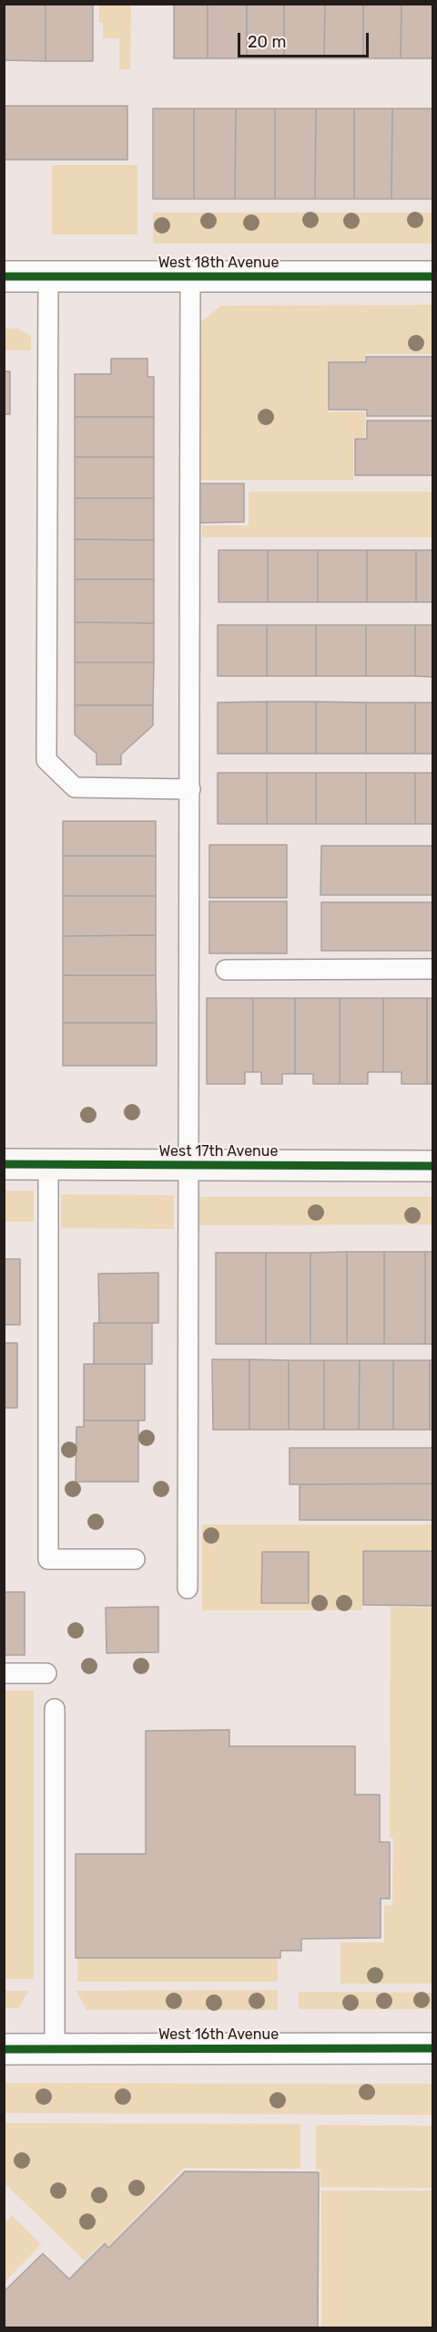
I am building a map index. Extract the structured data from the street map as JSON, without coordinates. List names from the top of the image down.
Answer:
{
  "streets": {
    "street": ["West 18th Avenue", "West 17th Avenue", "West 16th Avenue"]
  },
  "scale_bar": "20 m"
}
